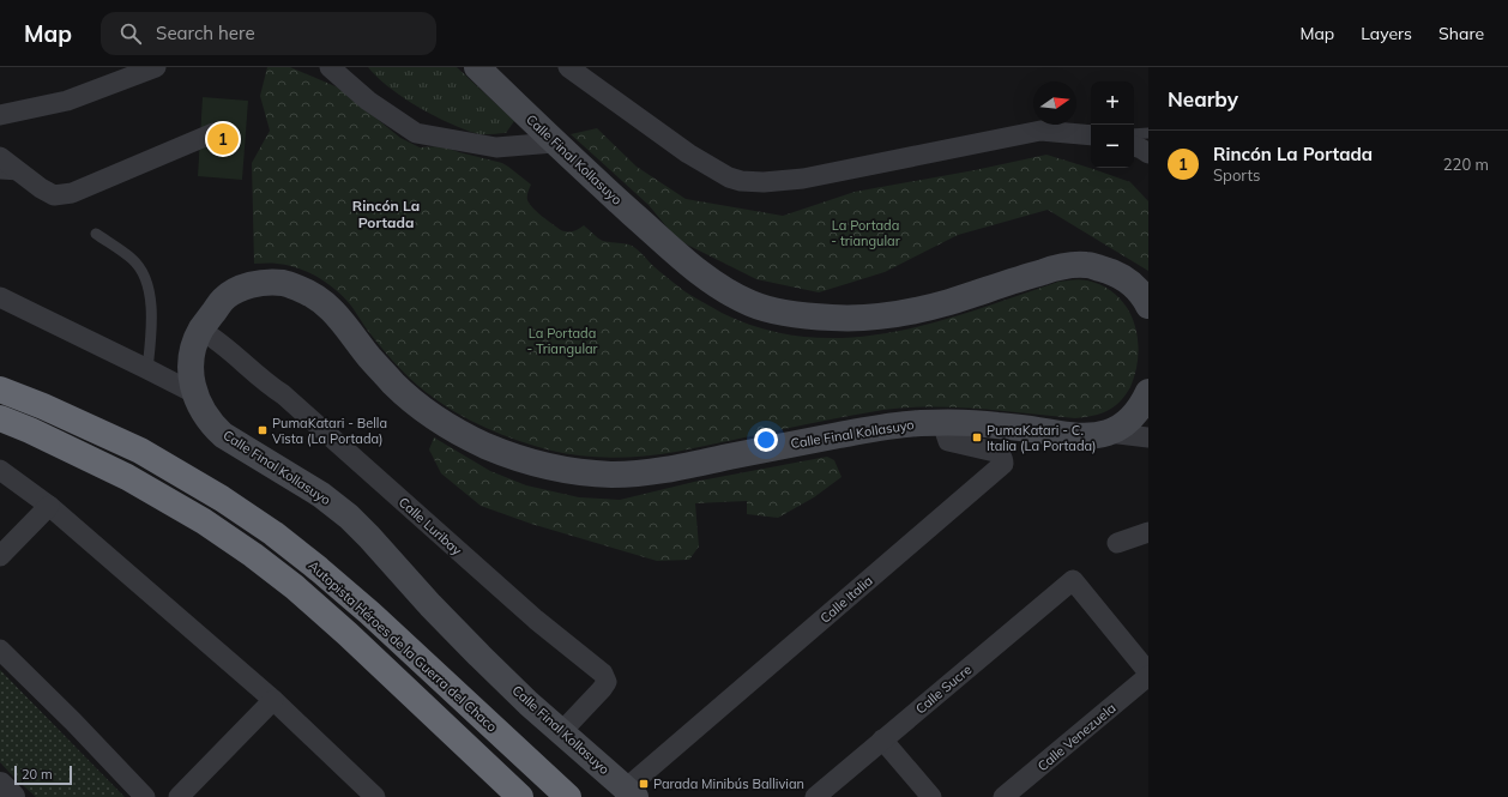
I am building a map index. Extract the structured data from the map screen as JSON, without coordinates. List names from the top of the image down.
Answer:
{
  "streets": {
    "highway": ["Autopista Héroes de la Guerra del Chaco"],
    "main road": ["Calle Final Kollasuyo"],
    "street": [
      "Calle Luribay",
      "Calle Italia",
      "Calle Sucre",
      "Calle Venezuela"
    ]
  },
  "crossings": [
    ["Calle Final Kollasuyo", "Calle Luribay"],
    ["Calle Final Kollasuyo", "Calle Italia"],
    ["Calle Sucre", "Calle Venezuela"]
  ],
  "districts": ["Rincón La Portada"],
  "parks": ["La Portada - triangular", "La Portada - Triangular"],
  "places": {
    "transit": ["PumaKatari - Bella Vista (La Portada)", "PumaKatari - C. Italia (La Portada)", "Parada Minibús Ballivian"]
  },
  "scale_bar": "20 m",
  "north": "right",
  "page": {
    "header": "Map",
    "search": "Search here",
    "nav": ["Map", "Layers", "Share"],
    "heading": "Nearby",
    "map_buttons": ["+", "−"],
    "pins": "1",
    "list": [
      {
        "mark": "1",
        "name": "Rincón La Portada",
        "note": "Sports",
        "value": "220 m"
      }
    ],
    "scale": "20 m"
  }
}
